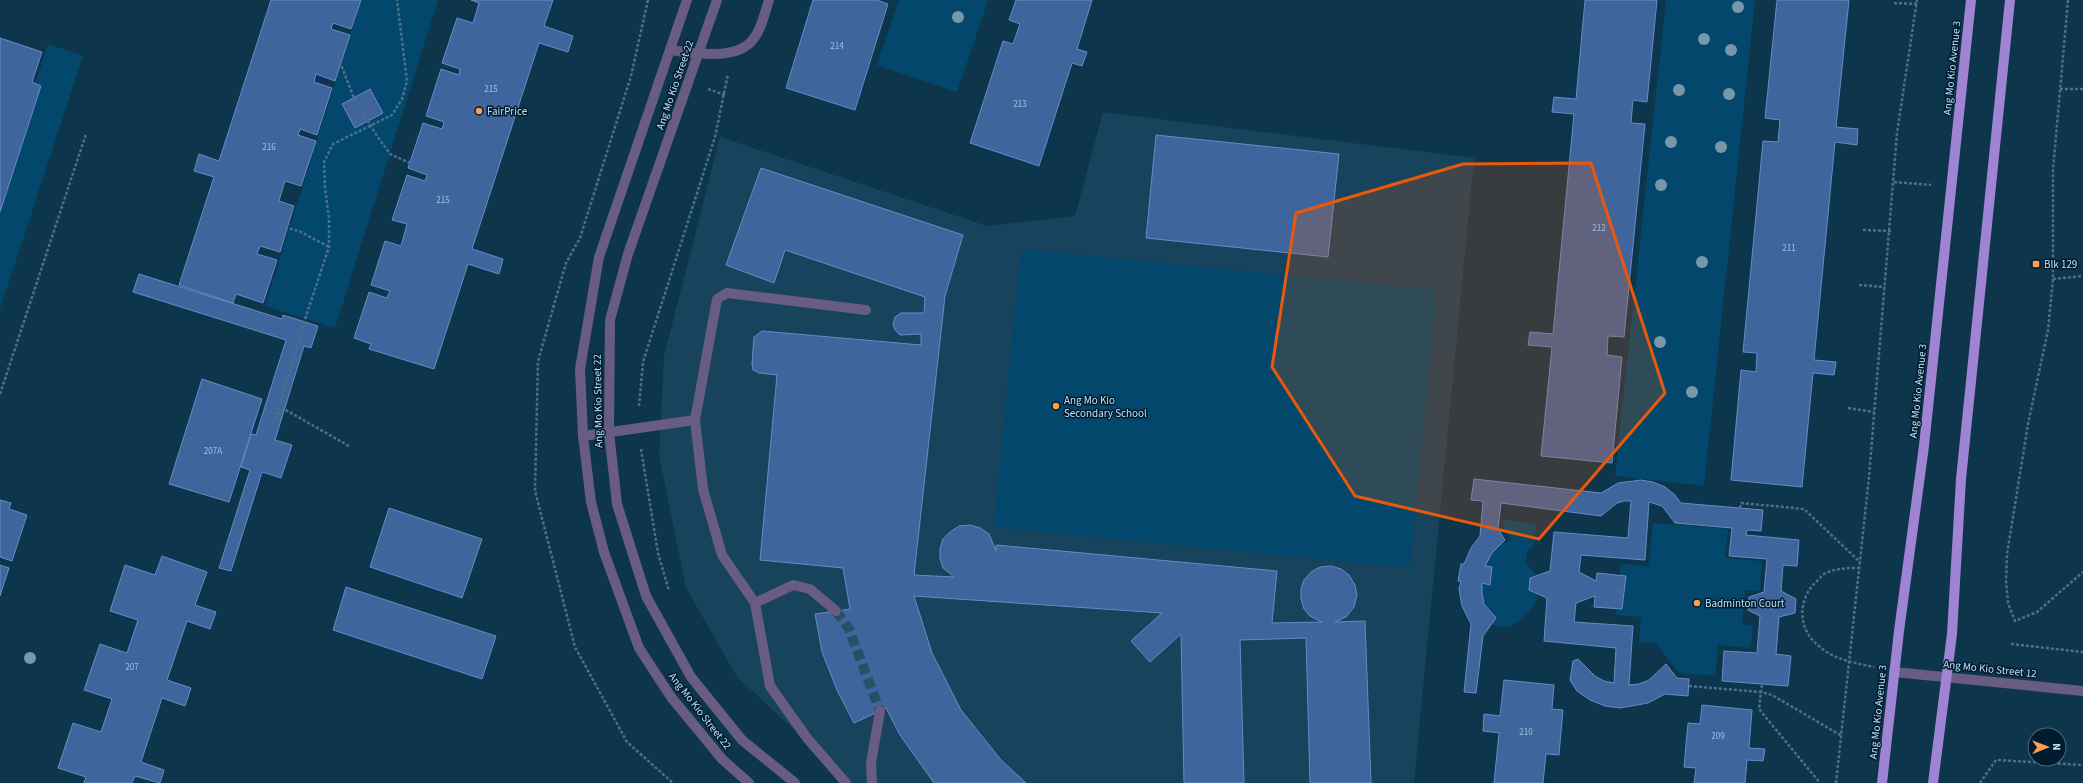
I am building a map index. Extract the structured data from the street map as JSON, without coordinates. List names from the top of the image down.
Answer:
{
  "streets": {
    "main road": ["Ang Mo Kio Avenue 3"],
    "street": ["Ang Mo Kio Street 22", "Ang Mo Kio Street 12"]
  },
  "crossings": [
    ["Ang Mo Kio Avenue 3", "Ang Mo Kio Street 12"]
  ],
  "places": {
    "other": ["FairPrice", "Ang Mo Kio Secondary School", "Badminton Court"],
    "transit": ["Blk 129"]
  },
  "house_numbers": [
    "214",
    "215",
    "213",
    "216",
    "215",
    "212",
    "211",
    "207A",
    "207",
    "210",
    "209"
  ],
  "north": "right"
}
